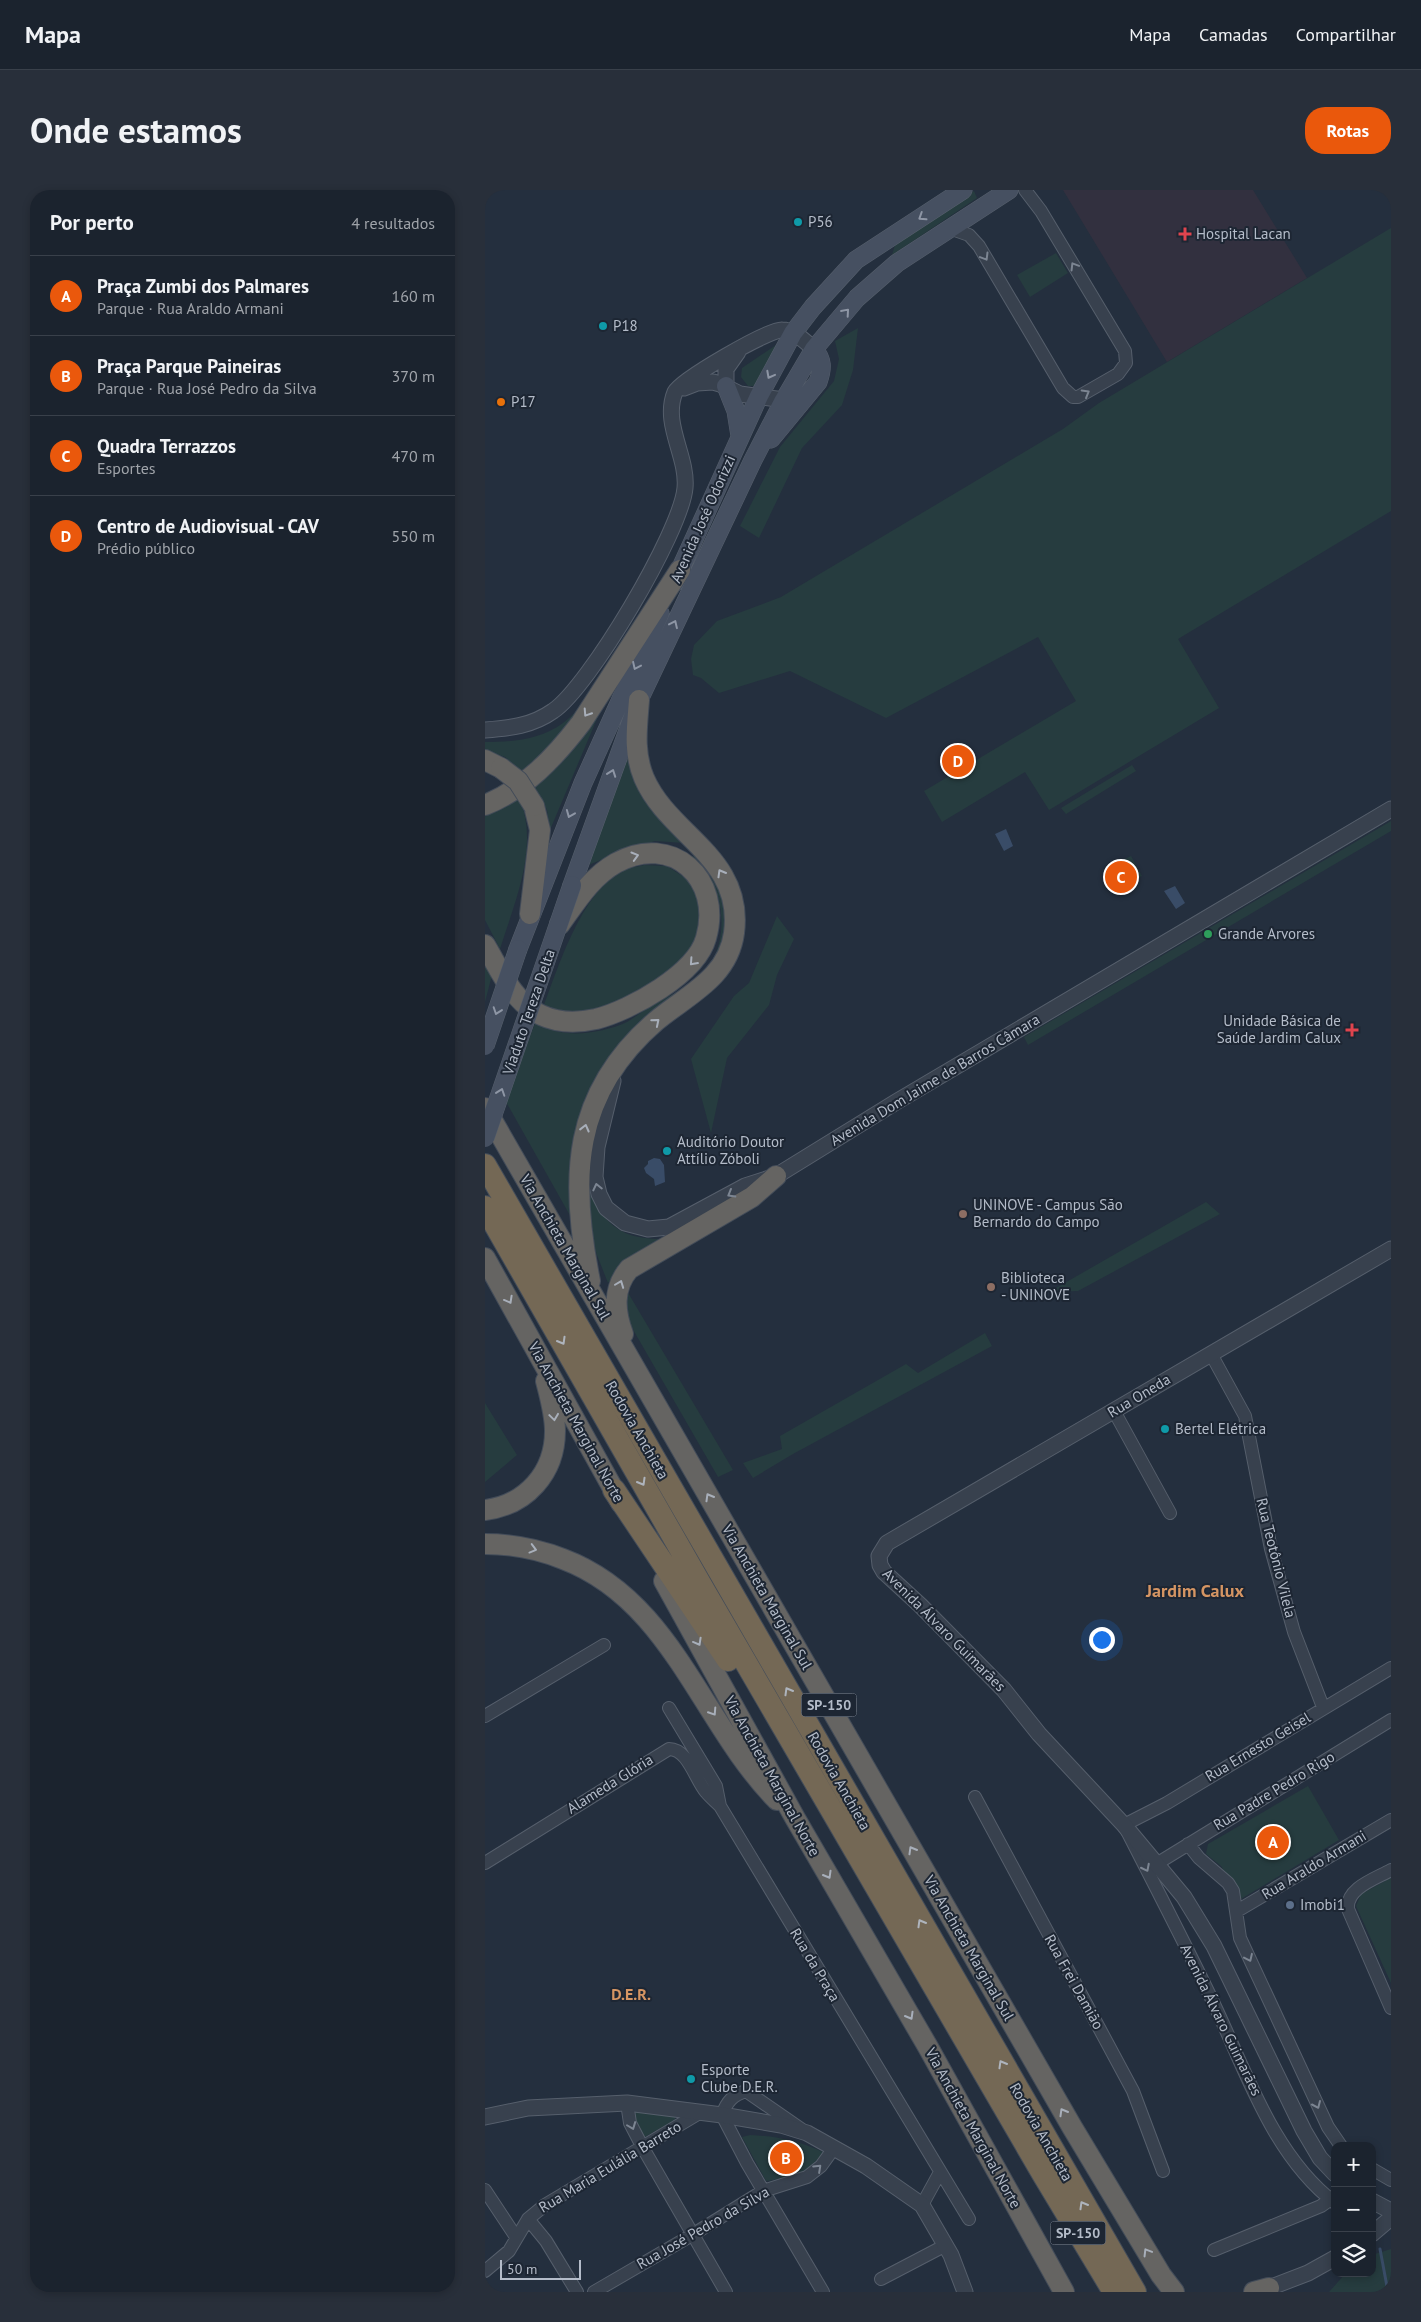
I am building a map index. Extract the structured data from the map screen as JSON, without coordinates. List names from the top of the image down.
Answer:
{
  "streets": {
    "highway": [
      "Via Anchieta Marginal Sul",
      "Via Anchieta Marginal Norte",
      "Rodovia Anchieta",
      "SP-150"
    ],
    "main road": ["Avenida José Odorizzi", "Viaduto Tereza Delta"],
    "street": [
      "Avenida Dom Jaime de Barros Câmara",
      "Rua Oneda",
      "Rua Teotônio Vilela",
      "Avenida Álvaro Guimarães",
      "Rua Ernesto Geisel",
      "Alameda Glória",
      "Rua Padre Pedro Rigo",
      "Rua Araldo Armani",
      "Rua da Praça",
      "Rua Frei Damião",
      "Rua Maria Eulália Barreto",
      "Rua José Pedro da Silva"
    ]
  },
  "crossings": [
    ["Avenida José Odorizzi", "Viaduto Tereza Delta"],
    ["Rua Oneda", "Rua Teotônio Vilela"],
    ["Rua Oneda", "Avenida Álvaro Guimarães"],
    ["Rua Teotônio Vilela", "Rua Ernesto Geisel"],
    ["Avenida Álvaro Guimarães", "Rua Ernesto Geisel"],
    ["Avenida Álvaro Guimarães", "Rua Padre Pedro Rigo"],
    ["Alameda Glória", "Rua da Praça"]
  ],
  "districts": ["Jardim Calux", "D.E.R."],
  "places": {
    "other": [
      "P56",
      "P18",
      "P17",
      "Grande Arvores",
      "Auditório Doutor Attílio Zóboli",
      "UNINOVE - Campus São Bernardo do Campo",
      "Biblioteca - UNINOVE",
      "Bertel Elétrica",
      "Imobi1",
      "Esporte Clube D.E.R."
    ],
    "health": ["Hospital Lacan", "Unidade Básica de Saúde Jardim Calux"]
  },
  "scale_bar": "50 m",
  "page": {
    "header": "Mapa",
    "nav": ["Mapa", "Camadas", "Compartilhar"],
    "title": "Onde estamos",
    "buttons": "Rotas",
    "heading": ["Por perto", "4 resultados"],
    "list": [
      {
        "mark": "A",
        "name": "Praça Zumbi dos Palmares",
        "note": "Parque · Rua Araldo Armani",
        "value": "160 m"
      },
      {
        "mark": "B",
        "name": "Praça Parque Paineiras",
        "note": "Parque · Rua José Pedro da Silva",
        "value": "370 m"
      },
      {
        "mark": "C",
        "name": "Quadra Terrazzos",
        "note": "Esportes",
        "value": "470 m"
      },
      {
        "mark": "D",
        "name": "Centro de Audiovisual - CAV",
        "note": "Prédio público",
        "value": "550 m"
      }
    ],
    "pins": [
      "D",
      "C",
      "A",
      "B"
    ],
    "map_buttons": ["+", "−"],
    "scale": "50 m"
  }
}
